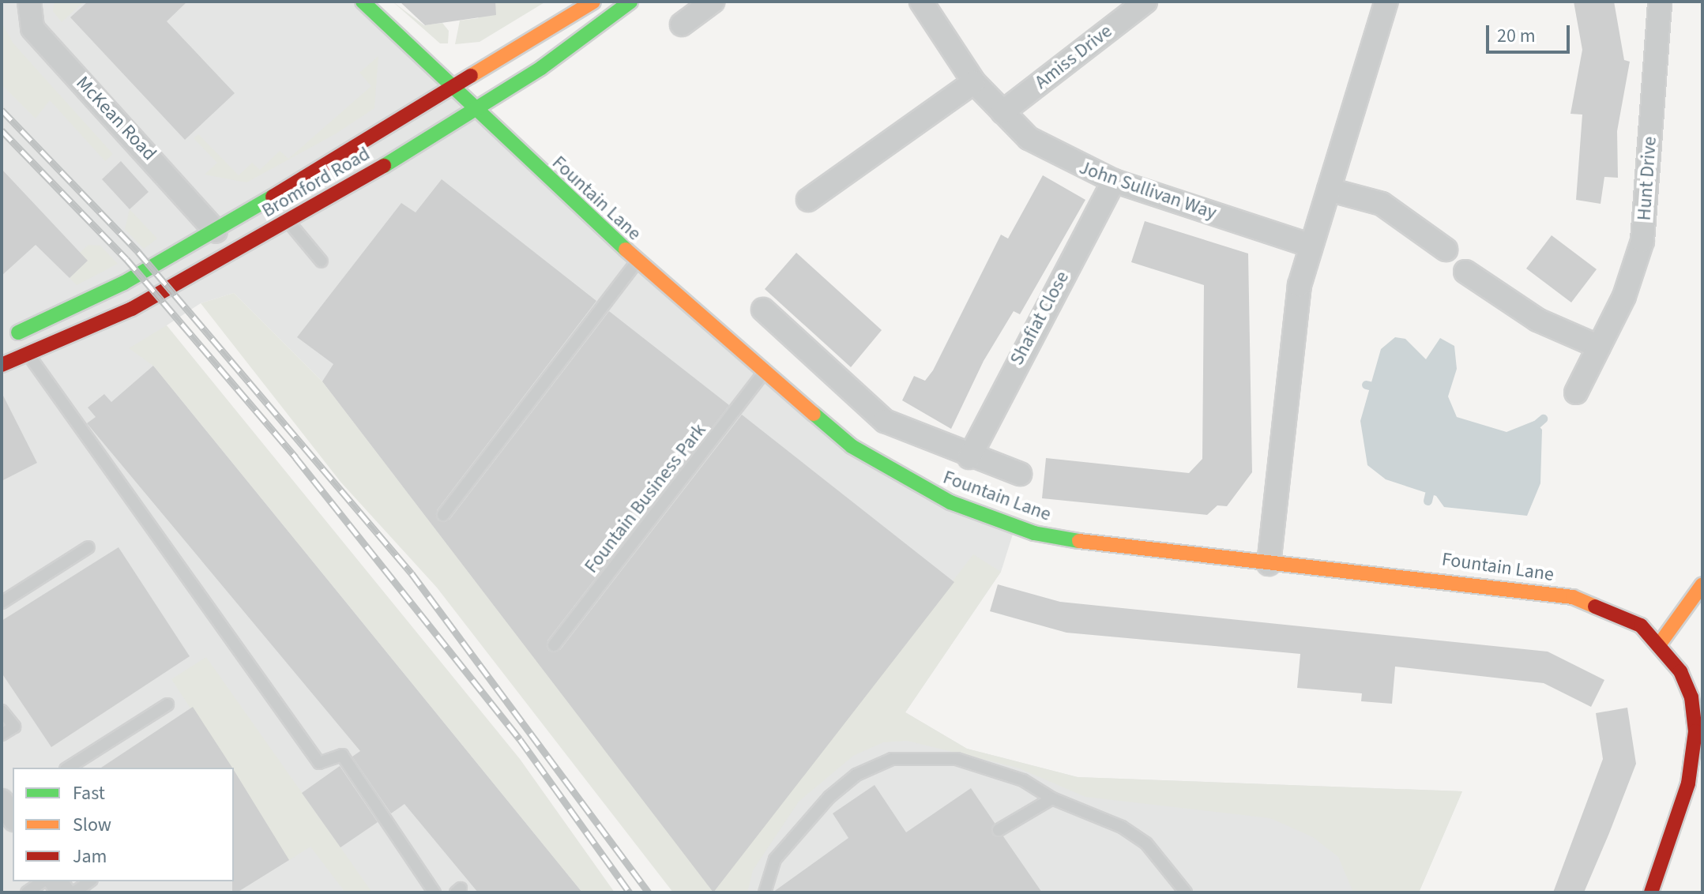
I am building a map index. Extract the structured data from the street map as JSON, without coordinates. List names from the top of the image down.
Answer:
{
  "streets": {
    "main road": ["Bromford Road", "Fountain Lane"],
    "street": [
      "Amiss Drive",
      "McKean Road",
      "Hunt Drive",
      "John Sullivan Way",
      "Shafiat Close"
    ],
    "lane": ["Fountain Business Park"]
  },
  "crossings": [
    ["Amiss Drive", "John Sullivan Way"],
    ["McKean Road", "Bromford Road"],
    ["Bromford Road", "Fountain Lane"],
    ["John Sullivan Way", "Shafiat Close"],
    ["Fountain Lane", "Fountain Business Park"]
  ],
  "legend": ["Fast", "Slow", "Jam"],
  "scale_bar": "20 m"
}
